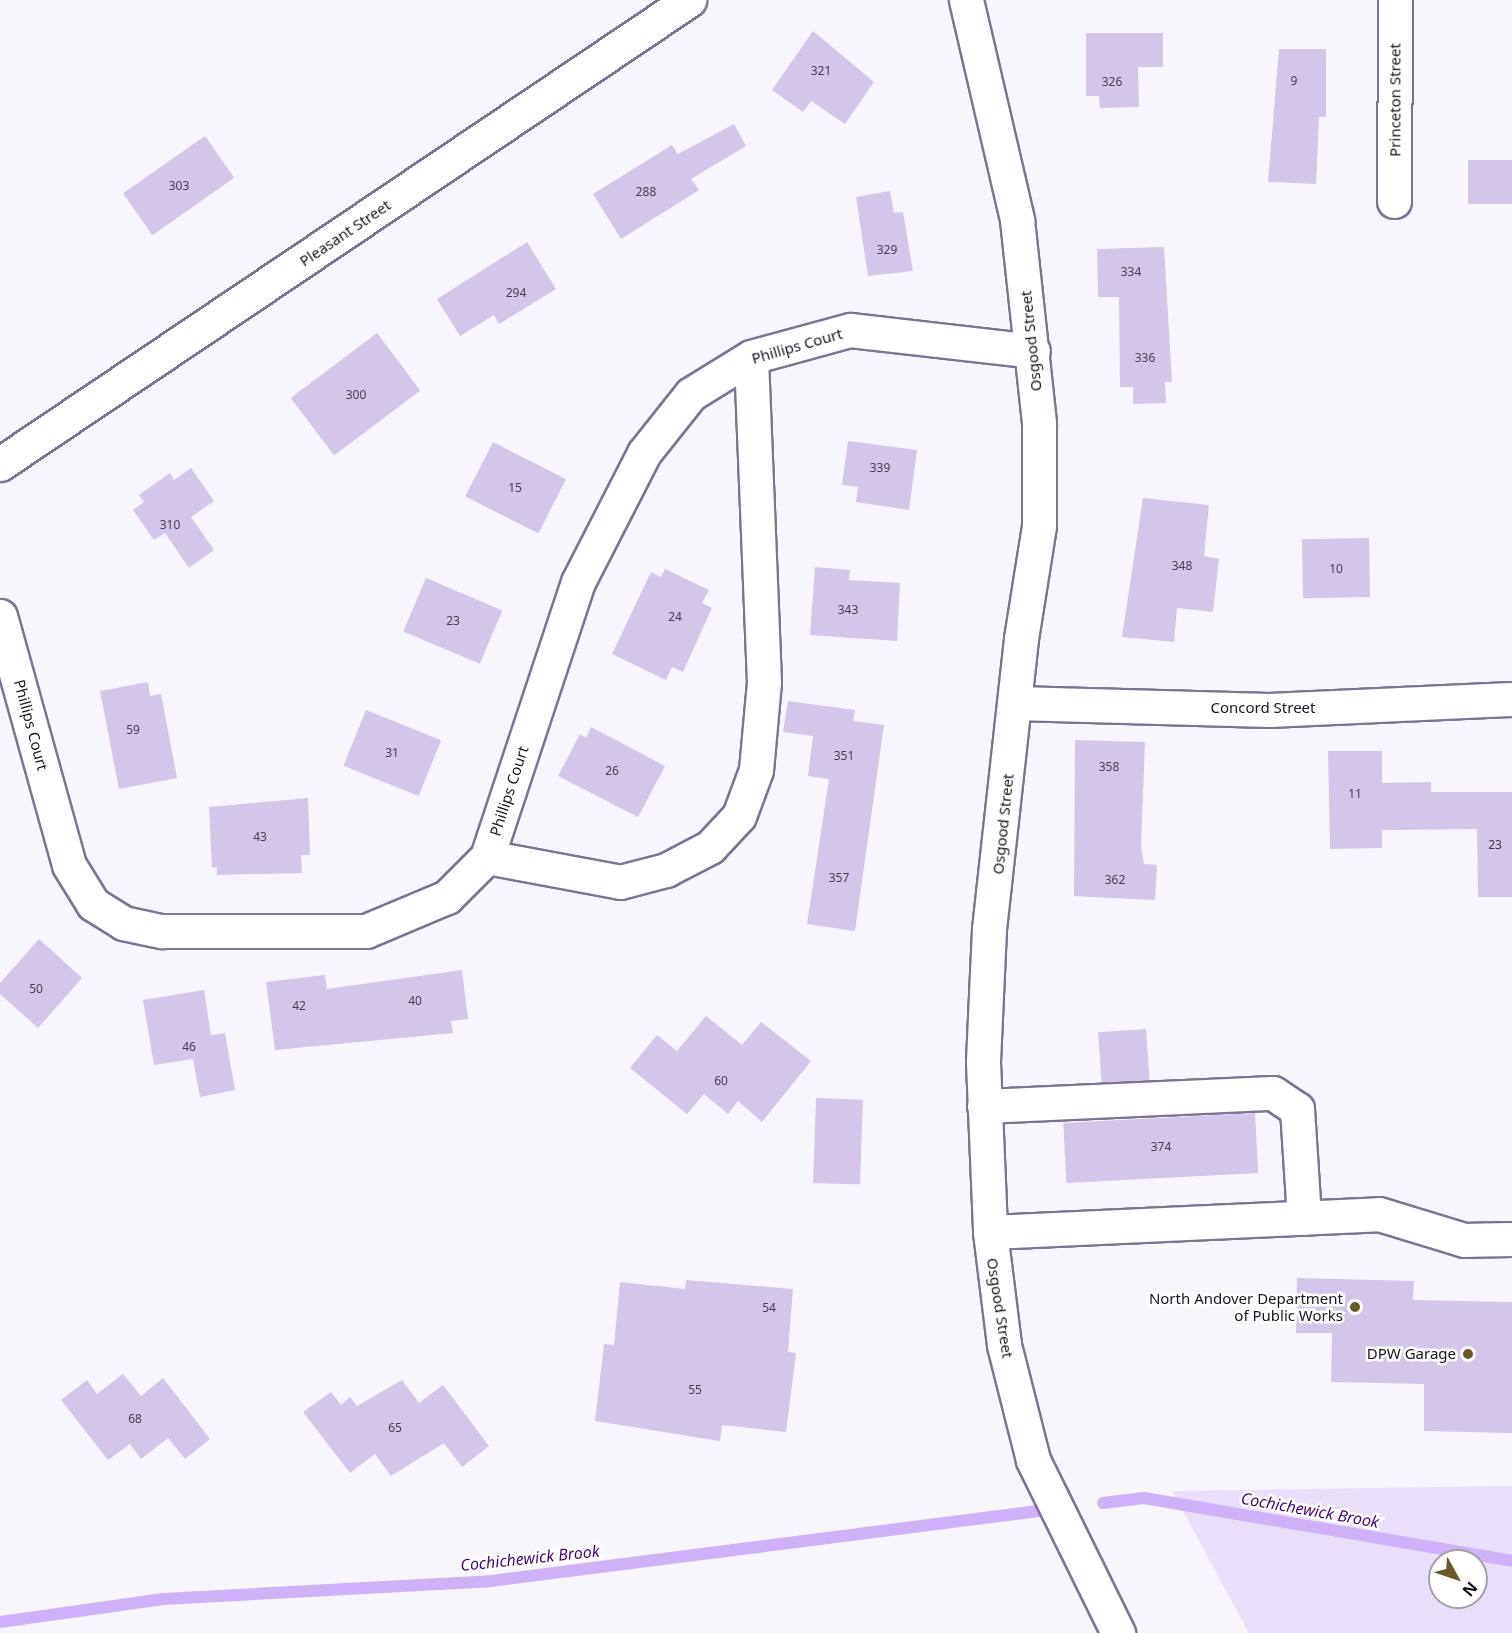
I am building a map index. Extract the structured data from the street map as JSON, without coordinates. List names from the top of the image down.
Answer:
{
  "streets": {
    "street": [
      "Princeton Street",
      "Pleasant Street",
      "Osgood Street",
      "Phillips Court",
      "Concord Street"
    ]
  },
  "crossings": [
    ["Osgood Street", "Phillips Court"],
    ["Osgood Street", "Concord Street"]
  ],
  "water": ["Cochichewick Brook"],
  "places": ["North Andover Department of Public Works", "DPW Garage"],
  "house_numbers": [
    "321",
    "9",
    "326",
    "303",
    "288",
    "329",
    "334",
    "294",
    "336",
    "300",
    "339",
    "15",
    "310",
    "348",
    "10",
    "343",
    "24",
    "23",
    "59",
    "31",
    "351",
    "358",
    "26",
    "11",
    "43",
    "23",
    "357",
    "362",
    "50",
    "40",
    "42",
    "46",
    "60",
    "374",
    "54",
    "55",
    "68",
    "65"
  ],
  "north": "bottom right"
}
